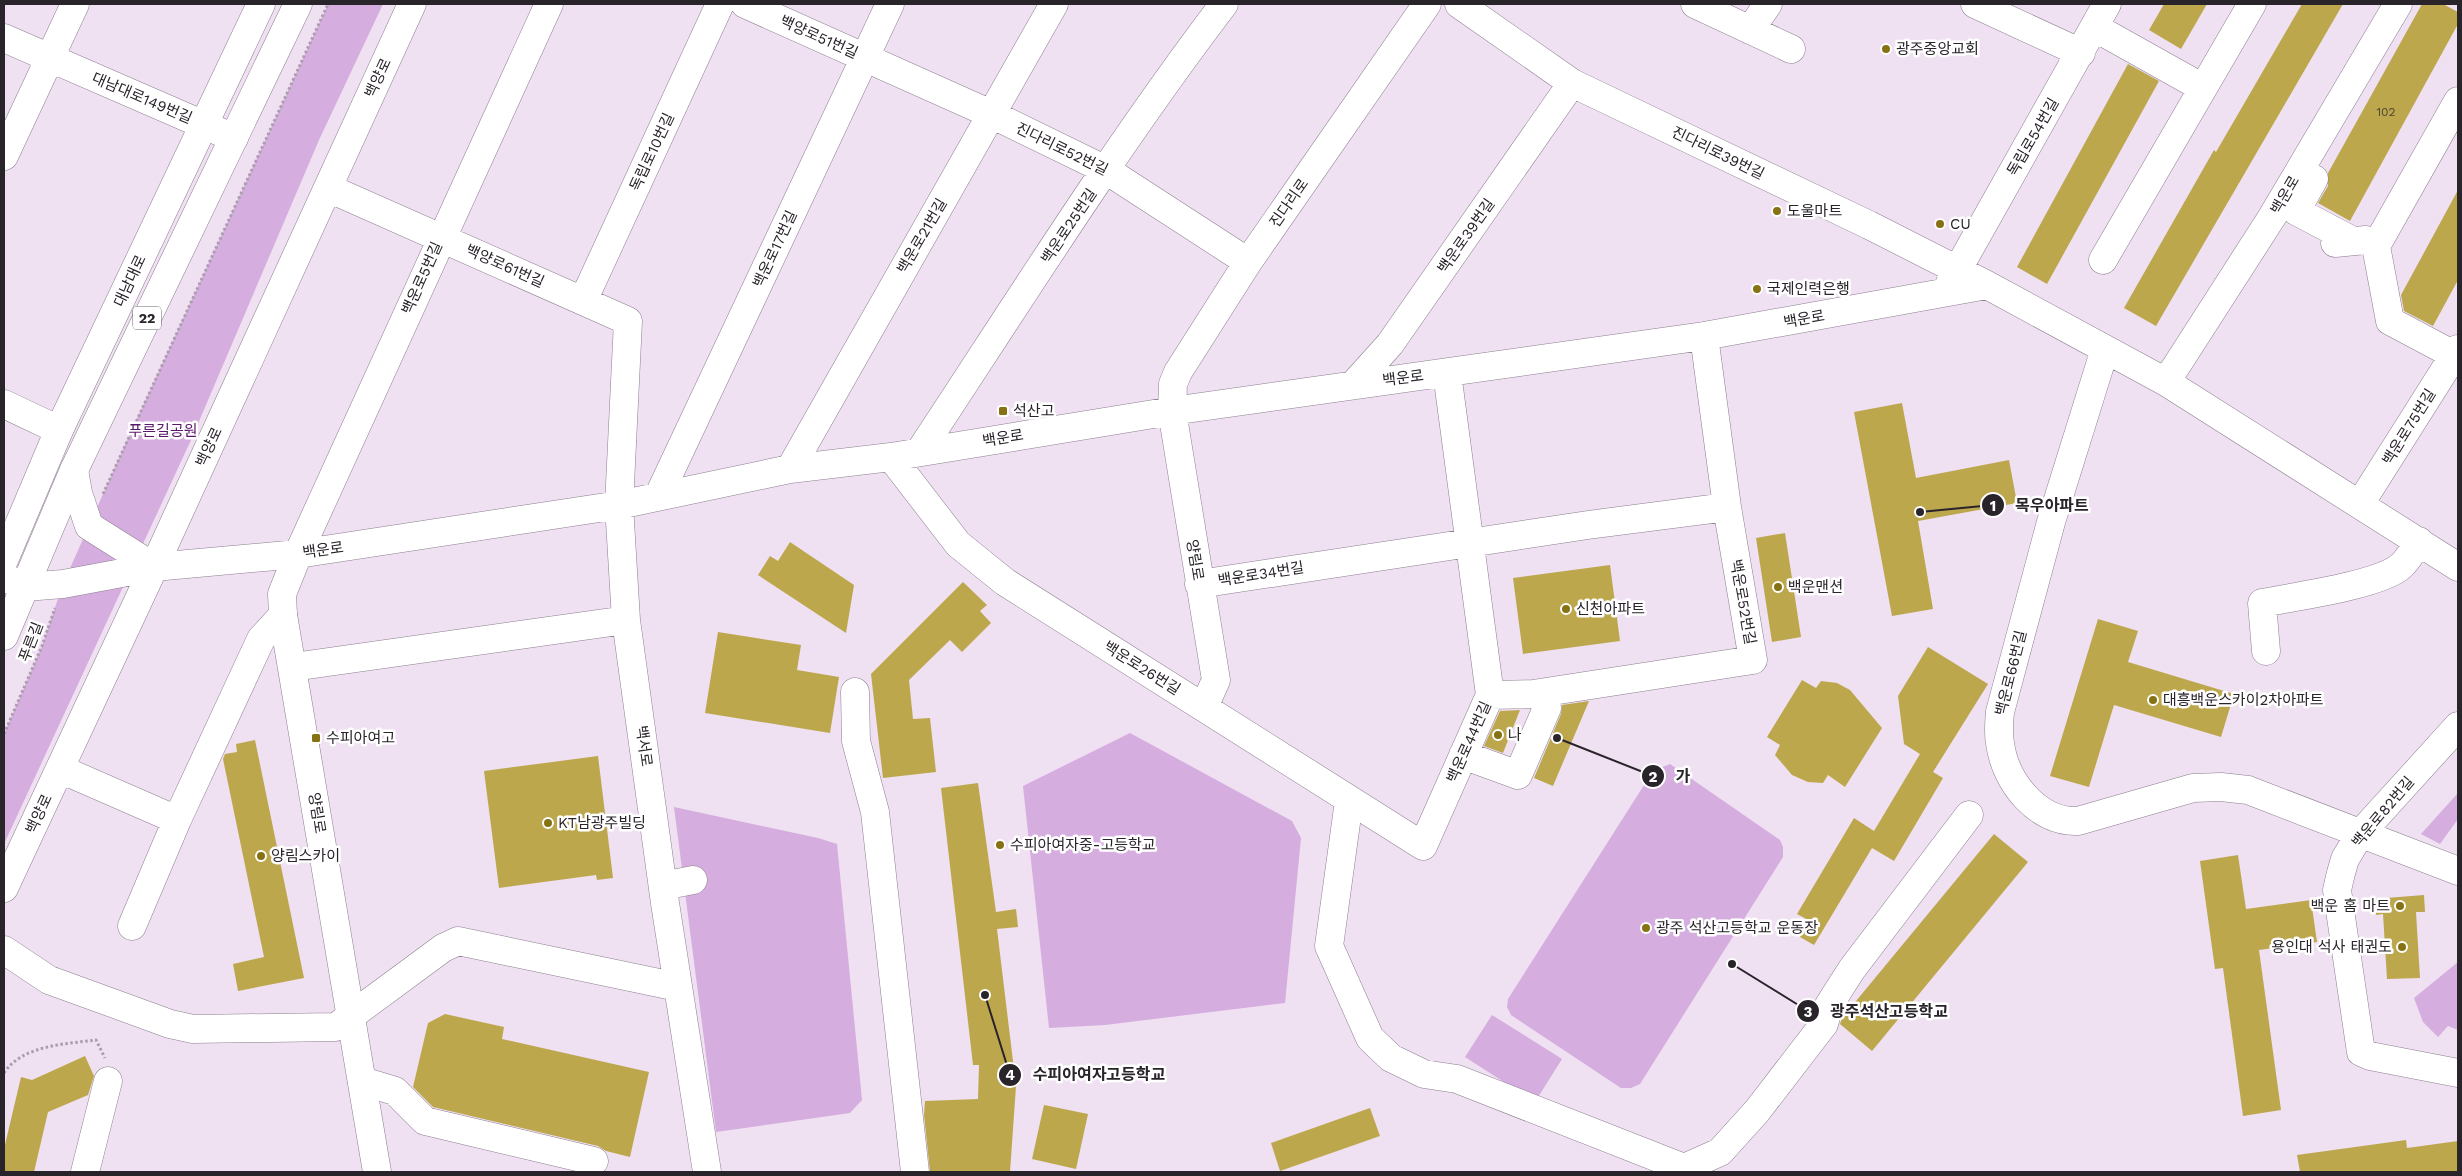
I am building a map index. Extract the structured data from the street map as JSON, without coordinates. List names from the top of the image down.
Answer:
{
  "streets": {
    "street": [
      "백양로51번길",
      "백양로",
      "대남대로149번길",
      "독립로54번길",
      "진다리로52번길",
      "독립로10번길",
      "진다리로39번길",
      "백운로",
      "진다리로",
      "백운로25번길",
      "백운로21번길",
      "백운로39번길",
      "백운로17번길",
      "백양로61번길",
      "백운로5번길",
      "대남대로",
      "22",
      "백운로75번길",
      "양림로",
      "백운로34번길",
      "백운로52번길",
      "백운로26번길",
      "백운로66번길",
      "백운로44번길",
      "백서로",
      "백운로82번길"
    ],
    "path": ["푸른길"]
  },
  "crossings": [
    ["백양로51번길", "진다리로52번길"],
    ["백양로51번길", "백운로17번길"],
    ["백양로", "백운로"],
    ["백양로", "백양로61번길"],
    ["대남대로149번길", "대남대로"],
    ["대남대로149번길", "22"],
    ["독립로54번길", "진다리로39번길"],
    ["독립로54번길", "백운로"],
    ["진다리로52번길", "진다리로"],
    ["진다리로52번길", "백운로25번길"],
    ["진다리로52번길", "백운로21번길"],
    ["진다리로52번길", "백운로17번길"],
    ["독립로10번길", "백양로61번길"],
    ["진다리로39번길", "백운로"],
    ["진다리로39번길", "백운로39번길"],
    ["백운로", "진다리로"],
    ["백운로", "백운로25번길"],
    ["백운로", "백운로21번길"],
    ["백운로", "백운로39번길"],
    ["백운로", "백운로17번길"],
    ["백운로", "백양로61번길"],
    ["백운로", "백운로5번길"],
    ["백운로", "22"],
    ["백운로", "양림로"],
    ["백운로", "백운로52번길"],
    ["백운로", "푸른길"],
    ["백운로", "백운로26번길"],
    ["백운로", "백운로44번길"],
    ["백운로", "백서로"],
    ["진다리로", "양림로"],
    ["백양로61번길", "백운로5번길"],
    ["백양로61번길", "백서로"],
    ["백운로5번길", "양림로"],
    ["양림로", "백운로34번길"],
    ["양림로", "백운로26번길"],
    ["백운로34번길", "백운로44번길"],
    ["백운로52번길", "백운로44번길"],
    ["백운로26번길", "백운로44번길"],
    ["백운로66번길", "백운로82번길"]
  ],
  "parks": ["푸른길공원"],
  "places": {
    "other": [
      "광주중앙교회",
      "도울마트",
      "CU",
      "국제인력은행",
      "목우아파트",
      "백운맨션",
      "신천아파트",
      "대흥백운스카이2차아파트",
      "나",
      "가",
      "KT남광주빌딩",
      "수피아여자중-고등학교",
      "양림스카이",
      "백운 홈 마트",
      "광주 석산고등학교 운동장",
      "용인대 석사 태권도",
      "광주석산고등학교",
      "수피아여자고등학교"
    ],
    "transit": ["석산고", "수피아여고"]
  },
  "house_numbers": ["102"]
}
